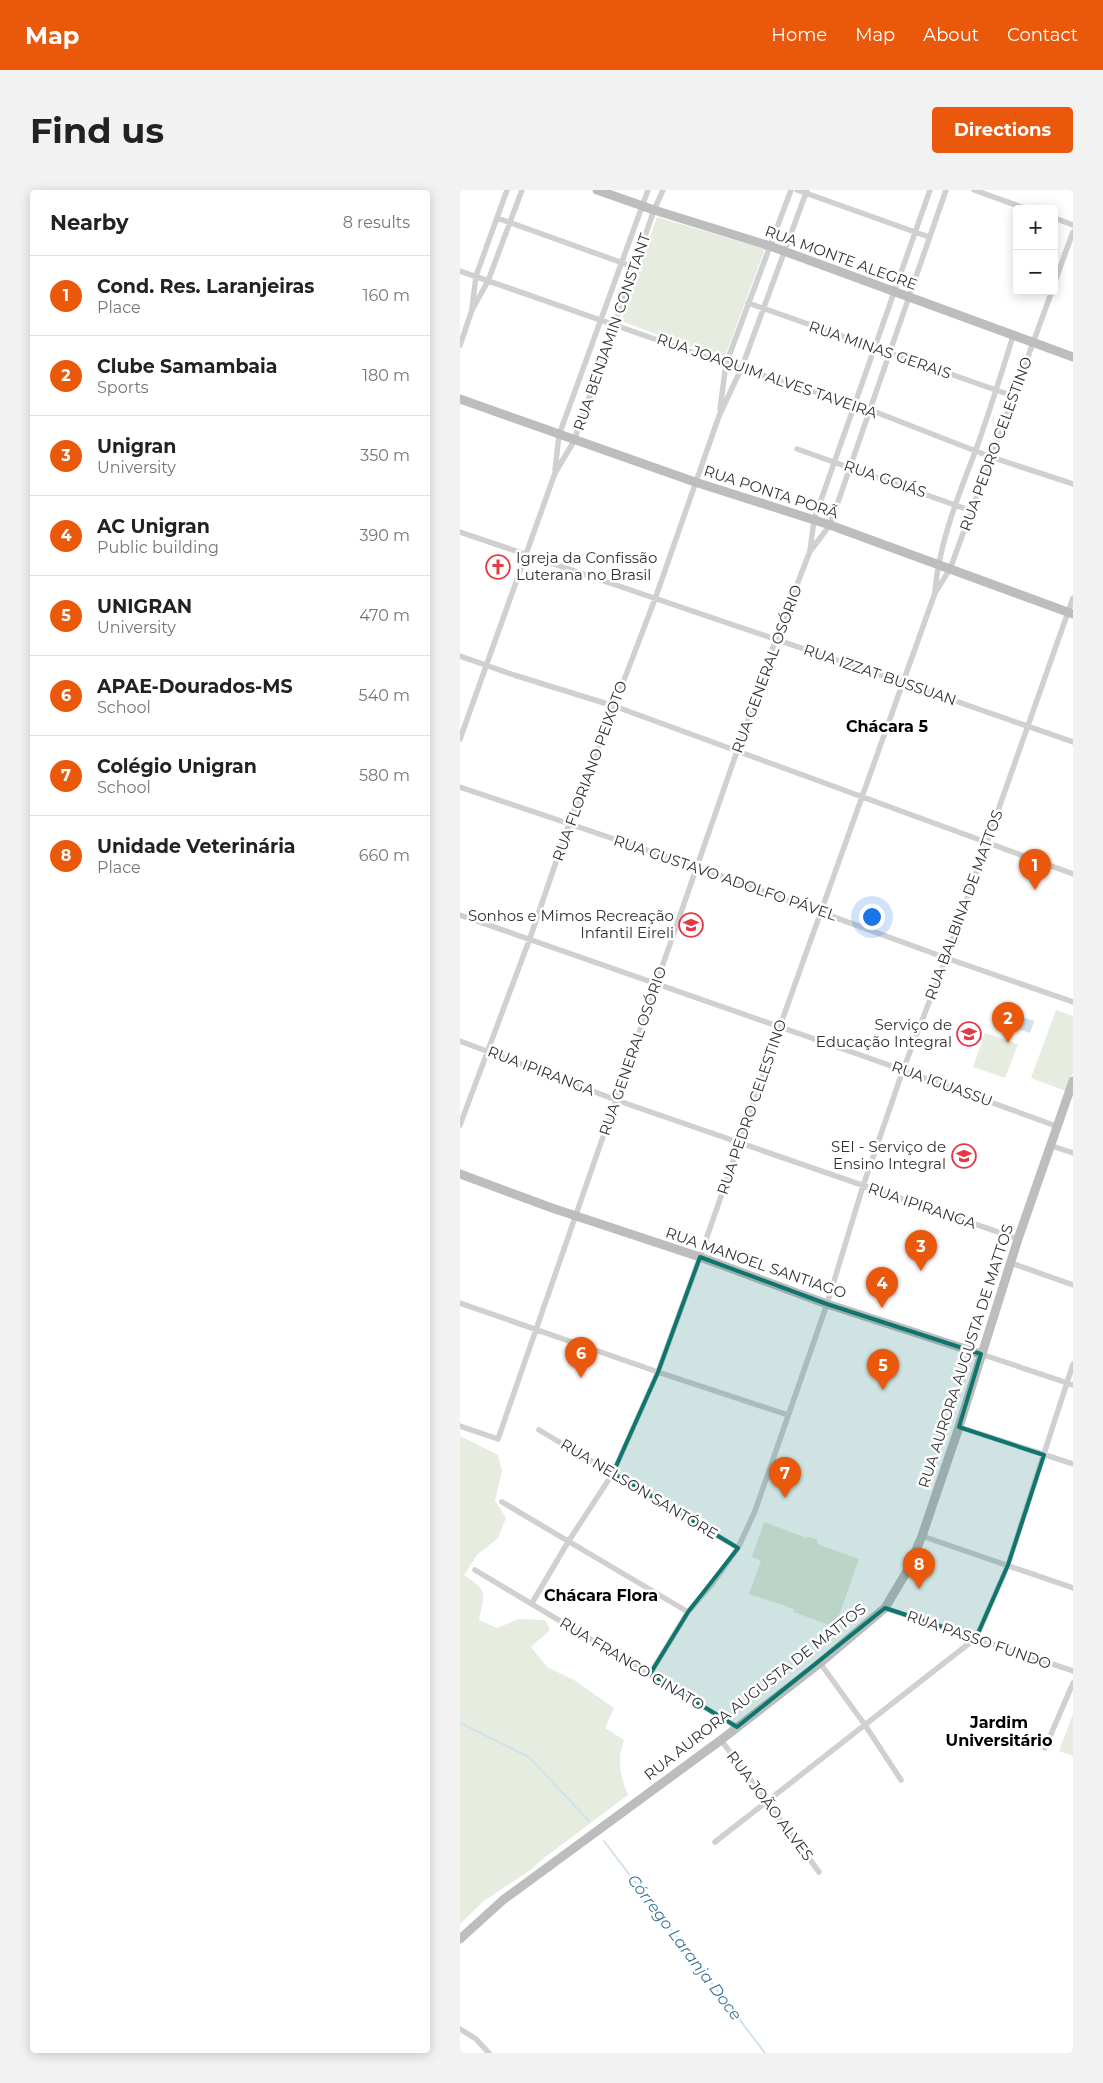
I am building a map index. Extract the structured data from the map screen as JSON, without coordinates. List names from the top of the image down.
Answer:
{
  "streets": {
    "street": [
      "RUA MONTE ALEGRE",
      "RUA BENJAMIN CONSTANT",
      "RUA MINAS GERAIS",
      "RUA JOAQUIM ALVES TAVEIRA",
      "RUA PEDRO CELESTINO",
      "RUA GOIÁS",
      "RUA PONTA PORÃ",
      "RUA GENERAL OSÓRIO",
      "RUA IZZAT BUSSUAN",
      "RUA FLORIANO PEIXOTO",
      "RUA GUSTAVO ADOLFO PÁVEL",
      "RUA BALBINA DE MATTOS",
      "RUA IPIRANGA",
      "RUA IGUASSU",
      "RUA MANOEL SANTIAGO",
      "RUA AURORA AUGUSTA DE MATTOS",
      "RUA NELSON SANTÓRE",
      "RUA PASSO FUNDO",
      "RUA FRANCO CINATO",
      "RUA JOÃO ALVES"
    ]
  },
  "crossings": [
    ["RUA MONTE ALEGRE", "RUA BENJAMIN CONSTANT"],
    ["RUA MONTE ALEGRE", "RUA PEDRO CELESTINO"],
    ["RUA MONTE ALEGRE", "RUA GENERAL OSÓRIO"],
    ["RUA MONTE ALEGRE", "RUA FLORIANO PEIXOTO"],
    ["RUA BENJAMIN CONSTANT", "RUA JOAQUIM ALVES TAVEIRA"],
    ["RUA BENJAMIN CONSTANT", "RUA PONTA PORÃ"],
    ["RUA BENJAMIN CONSTANT", "RUA IZZAT BUSSUAN"],
    ["RUA MINAS GERAIS", "RUA PEDRO CELESTINO"],
    ["RUA MINAS GERAIS", "RUA GENERAL OSÓRIO"],
    ["RUA MINAS GERAIS", "RUA FLORIANO PEIXOTO"],
    ["RUA JOAQUIM ALVES TAVEIRA", "RUA PEDRO CELESTINO"],
    ["RUA JOAQUIM ALVES TAVEIRA", "RUA GENERAL OSÓRIO"],
    ["RUA JOAQUIM ALVES TAVEIRA", "RUA FLORIANO PEIXOTO"],
    ["RUA PEDRO CELESTINO", "RUA GOIÁS"],
    ["RUA PEDRO CELESTINO", "RUA PONTA PORÃ"],
    ["RUA PEDRO CELESTINO", "RUA IZZAT BUSSUAN"],
    ["RUA PEDRO CELESTINO", "RUA GUSTAVO ADOLFO PÁVEL"],
    ["RUA PEDRO CELESTINO", "RUA IPIRANGA"],
    ["RUA PEDRO CELESTINO", "RUA IGUASSU"],
    ["RUA PEDRO CELESTINO", "RUA MANOEL SANTIAGO"],
    ["RUA PEDRO CELESTINO", "RUA NELSON SANTÓRE"],
    ["RUA PEDRO CELESTINO", "RUA FRANCO CINATO"],
    ["RUA GOIÁS", "RUA GENERAL OSÓRIO"],
    ["RUA PONTA PORÃ", "RUA GENERAL OSÓRIO"],
    ["RUA PONTA PORÃ", "RUA FLORIANO PEIXOTO"],
    ["RUA PONTA PORÃ", "RUA BALBINA DE MATTOS"],
    ["RUA GENERAL OSÓRIO", "RUA IZZAT BUSSUAN"],
    ["RUA GENERAL OSÓRIO", "RUA GUSTAVO ADOLFO PÁVEL"],
    ["RUA GENERAL OSÓRIO", "RUA IPIRANGA"],
    ["RUA GENERAL OSÓRIO", "RUA IGUASSU"],
    ["RUA GENERAL OSÓRIO", "RUA MANOEL SANTIAGO"],
    ["RUA IZZAT BUSSUAN", "RUA FLORIANO PEIXOTO"],
    ["RUA IZZAT BUSSUAN", "RUA BALBINA DE MATTOS"],
    ["RUA FLORIANO PEIXOTO", "RUA GUSTAVO ADOLFO PÁVEL"],
    ["RUA FLORIANO PEIXOTO", "RUA IPIRANGA"],
    ["RUA FLORIANO PEIXOTO", "RUA IGUASSU"],
    ["RUA GUSTAVO ADOLFO PÁVEL", "RUA BALBINA DE MATTOS"],
    ["RUA BALBINA DE MATTOS", "RUA IPIRANGA"],
    ["RUA BALBINA DE MATTOS", "RUA IGUASSU"],
    ["RUA BALBINA DE MATTOS", "RUA MANOEL SANTIAGO"],
    ["RUA BALBINA DE MATTOS", "RUA NELSON SANTÓRE"],
    ["RUA BALBINA DE MATTOS", "RUA FRANCO CINATO"],
    ["RUA IPIRANGA", "RUA AURORA AUGUSTA DE MATTOS"],
    ["RUA IGUASSU", "RUA AURORA AUGUSTA DE MATTOS"],
    ["RUA MANOEL SANTIAGO", "RUA AURORA AUGUSTA DE MATTOS"],
    ["RUA AURORA AUGUSTA DE MATTOS", "RUA PASSO FUNDO"],
    ["RUA AURORA AUGUSTA DE MATTOS", "RUA FRANCO CINATO"],
    ["RUA AURORA AUGUSTA DE MATTOS", "RUA JOÃO ALVES"]
  ],
  "districts": ["Chácara 5", "Chácara Flora", "Jardim Universitário"],
  "water": ["Córrego Laranja Doce"],
  "places": {
    "church": ["Igreja da Confissão Luterana no Brasil"],
    "school or university": ["Sonhos e Mimos Recreação Infantil Eireli", "Serviço de Educação Integral", "SEI - Serviço de Ensino Integral"]
  },
  "page": {
    "header": "Map",
    "nav": [
      "Home",
      "Map",
      "About",
      "Contact"
    ],
    "buttons": "Directions",
    "title": "Find us",
    "heading": ["Nearby", "8 results"],
    "map_buttons": ["+", "−"],
    "list": [
      {
        "mark": "1",
        "name": "Cond. Res. Laranjeiras",
        "note": "Place",
        "value": "160 m"
      },
      {
        "mark": "2",
        "name": "Clube Samambaia",
        "note": "Sports",
        "value": "180 m"
      },
      {
        "mark": "3",
        "name": "Unigran",
        "note": "University",
        "value": "350 m"
      },
      {
        "mark": "4",
        "name": "AC Unigran",
        "note": "Public building",
        "value": "390 m"
      },
      {
        "mark": "5",
        "name": "UNIGRAN",
        "note": "University",
        "value": "470 m"
      },
      {
        "mark": "6",
        "name": "APAE-Dourados-MS",
        "note": "School",
        "value": "540 m"
      },
      {
        "mark": "7",
        "name": "Colégio Unigran",
        "note": "School",
        "value": "580 m"
      },
      {
        "mark": "8",
        "name": "Unidade Veterinária",
        "note": "Place",
        "value": "660 m"
      }
    ],
    "pins": [
      "1",
      "2",
      "3",
      "4",
      "6",
      "5",
      "7",
      "8"
    ]
  }
}
